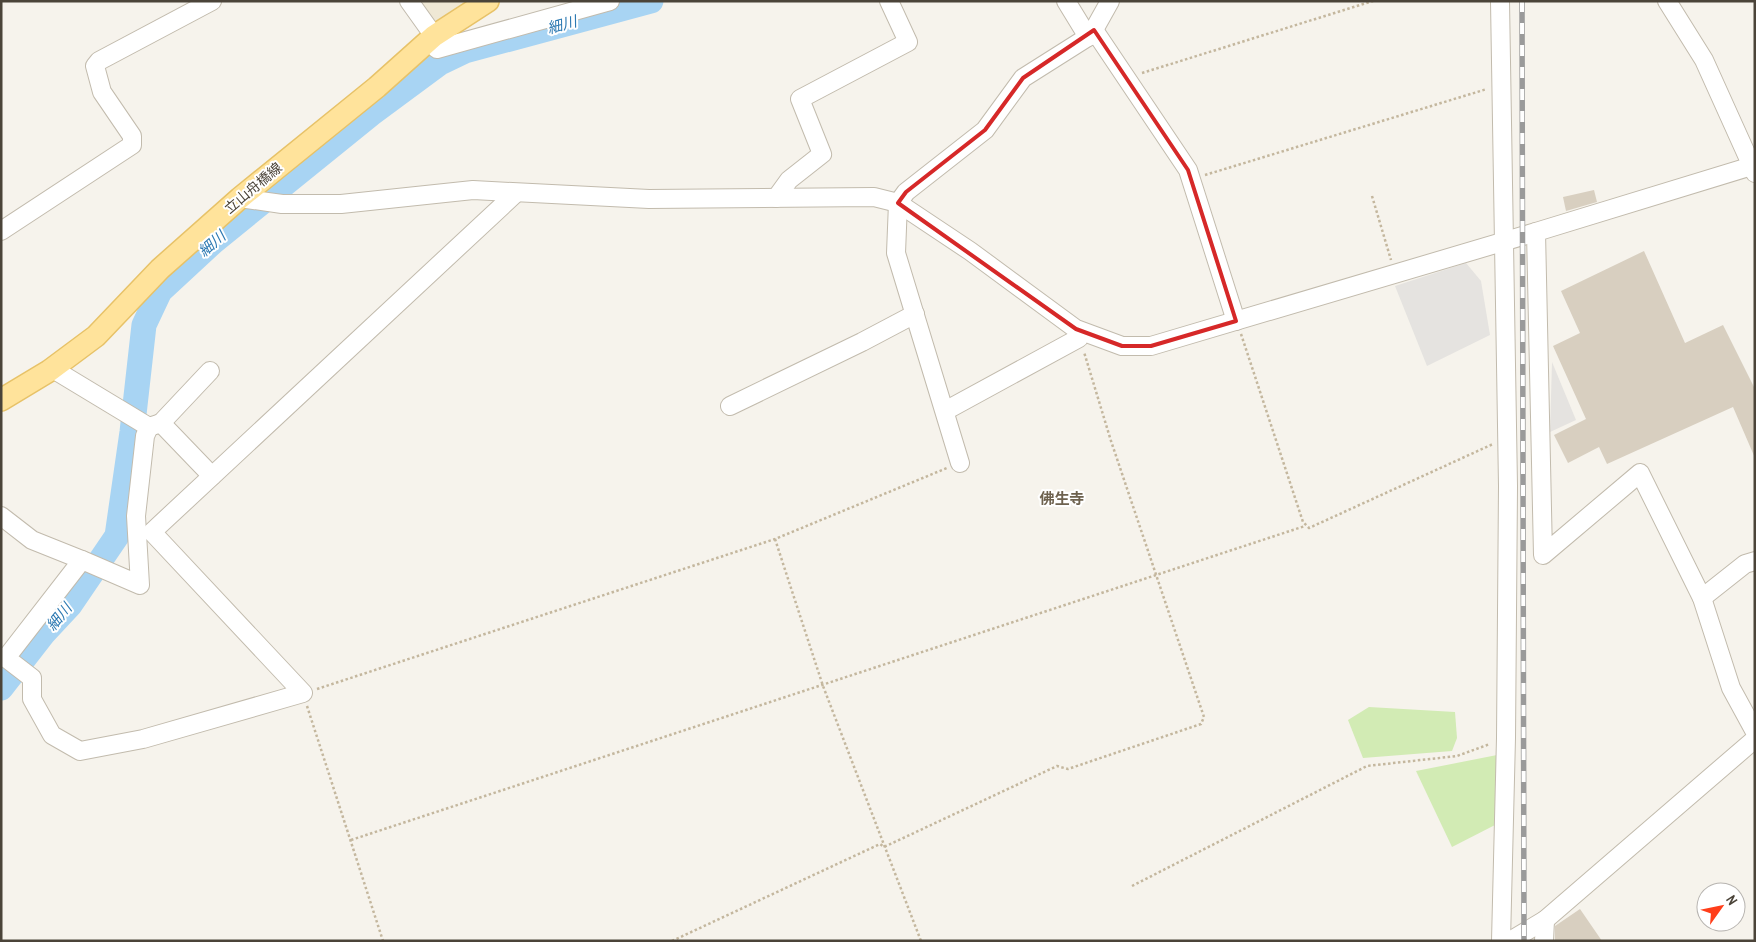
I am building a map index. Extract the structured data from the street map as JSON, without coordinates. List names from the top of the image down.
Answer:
{
  "streets": {
    "main road": ["立山舟橋線"]
  },
  "districts": ["佛生寺"],
  "water": ["細川"],
  "north": "top right"
}
